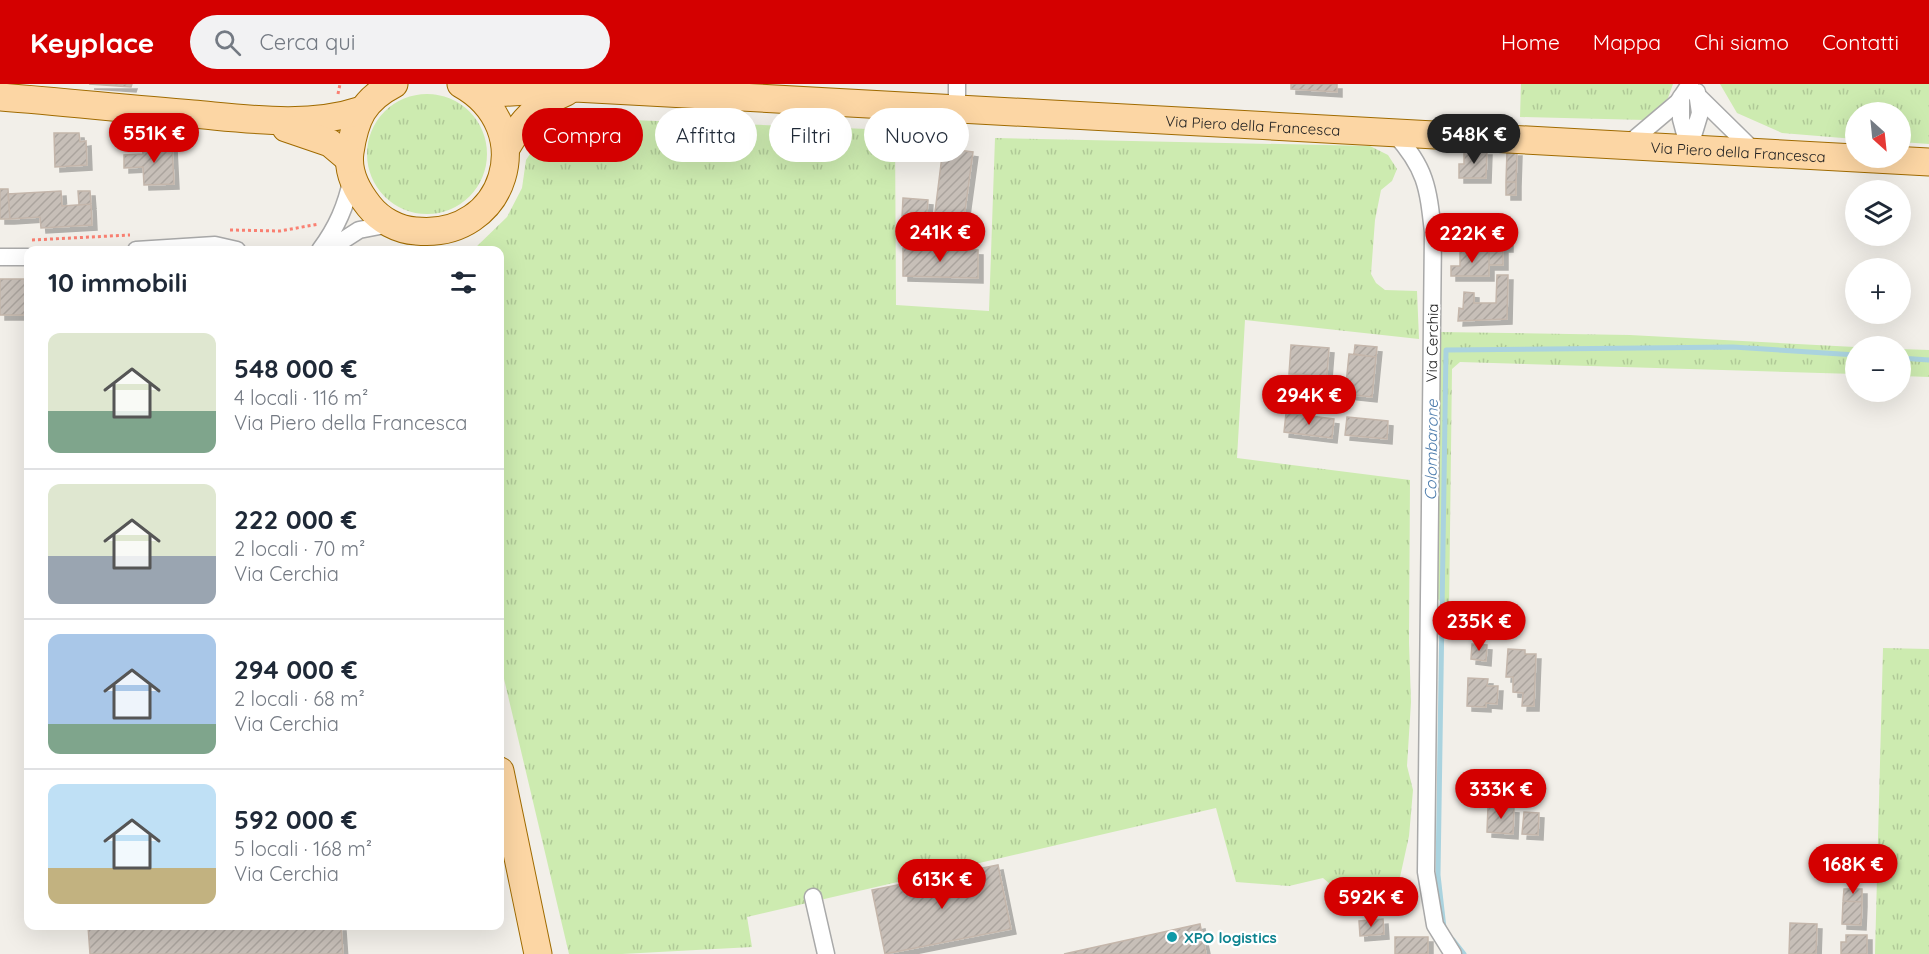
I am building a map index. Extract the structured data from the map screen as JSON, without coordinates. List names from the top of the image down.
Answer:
{
  "streets": {
    "main road": ["Via Piero della Francesca"],
    "street": ["Via Cerchia"]
  },
  "crossings": [
    ["Via Piero della Francesca", "Via Cerchia"]
  ],
  "water": ["Colombarone"],
  "places": ["XPO logistics"],
  "north": "bottom right",
  "page": {
    "header": "Keyplace",
    "search": "Cerca qui",
    "nav": [
      "Home",
      "Mappa",
      "Chi siamo",
      "Contatti"
    ],
    "map_buttons": ["+", "−"],
    "chip": [
      "Compra",
      "Affitta",
      "Filtri",
      "Nuovo"
    ],
    "price": [
      "551K €",
      "548K €",
      "241K €",
      "222K €",
      "294K €",
      "235K €",
      "333K €",
      "168K €",
      "613K €",
      "592K €"
    ],
    "heading": "10 immobili",
    "list": [
      {
        "name": "548 000 €",
        "note": "4 locali · 116 m² · Via Piero della Francesca"
      },
      {
        "name": "222 000 €",
        "note": "2 locali · 70 m² · Via Cerchia"
      },
      {
        "name": "294 000 €",
        "note": "2 locali · 68 m² · Via Cerchia"
      },
      {
        "name": "592 000 €",
        "note": "5 locali · 168 m² · Via Cerchia"
      }
    ]
  }
}
